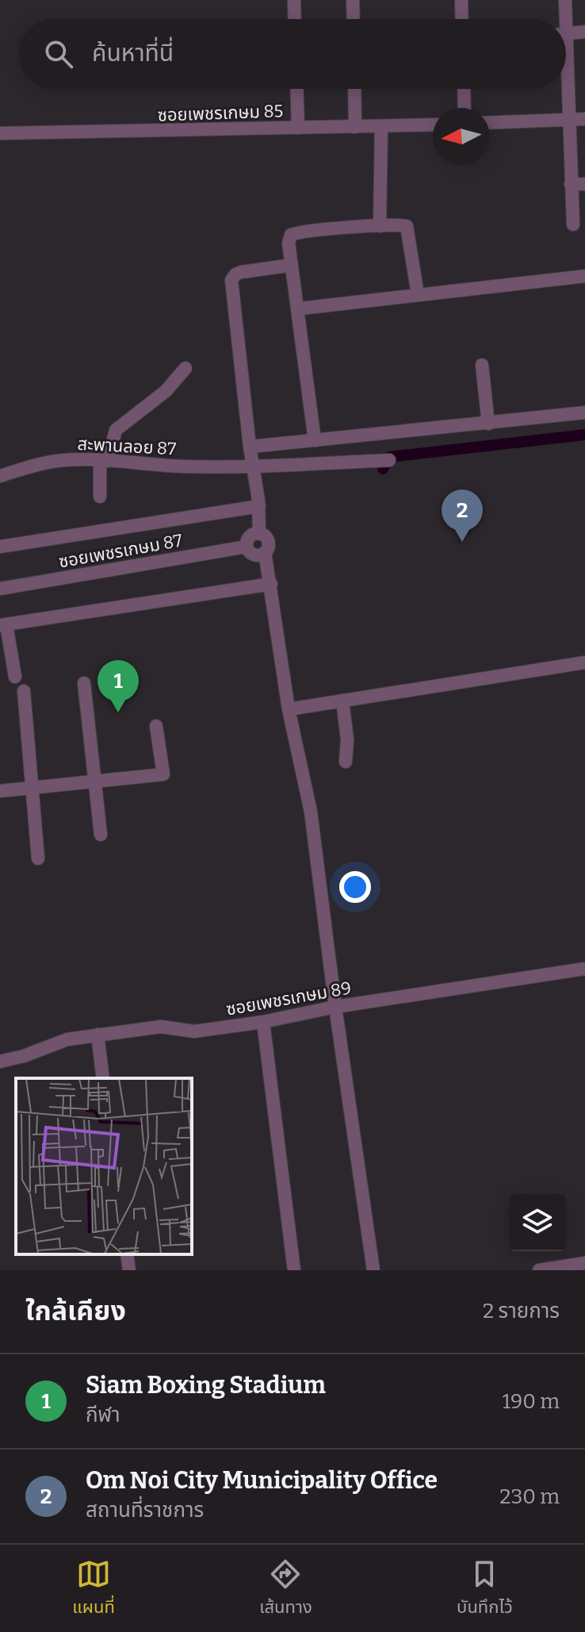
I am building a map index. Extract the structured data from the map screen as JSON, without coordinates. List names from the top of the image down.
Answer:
{
  "streets": {
    "street": [
      "ซอยเพชรเกษม 85",
      "สะพานลอย 87",
      "ซอยเพชรเกษม 87",
      "ซอยเพชรเกษม 89"
    ]
  },
  "north": "left",
  "page": {
    "search": "ค้นหาที่นี่",
    "pins": ["2", "1"],
    "heading": ["ใกล้เคียง", "2 รายการ"],
    "list": [
      {
        "mark": "1",
        "name": "Siam Boxing Stadium",
        "note": "กีฬา",
        "value": "190 m"
      },
      {
        "mark": "2",
        "name": "Om Noi City Municipality Office",
        "note": "สถานที่ราชการ",
        "value": "230 m"
      }
    ],
    "nav": ["แผนที่", "เส้นทาง", "บันทึกไว้"]
  }
}
